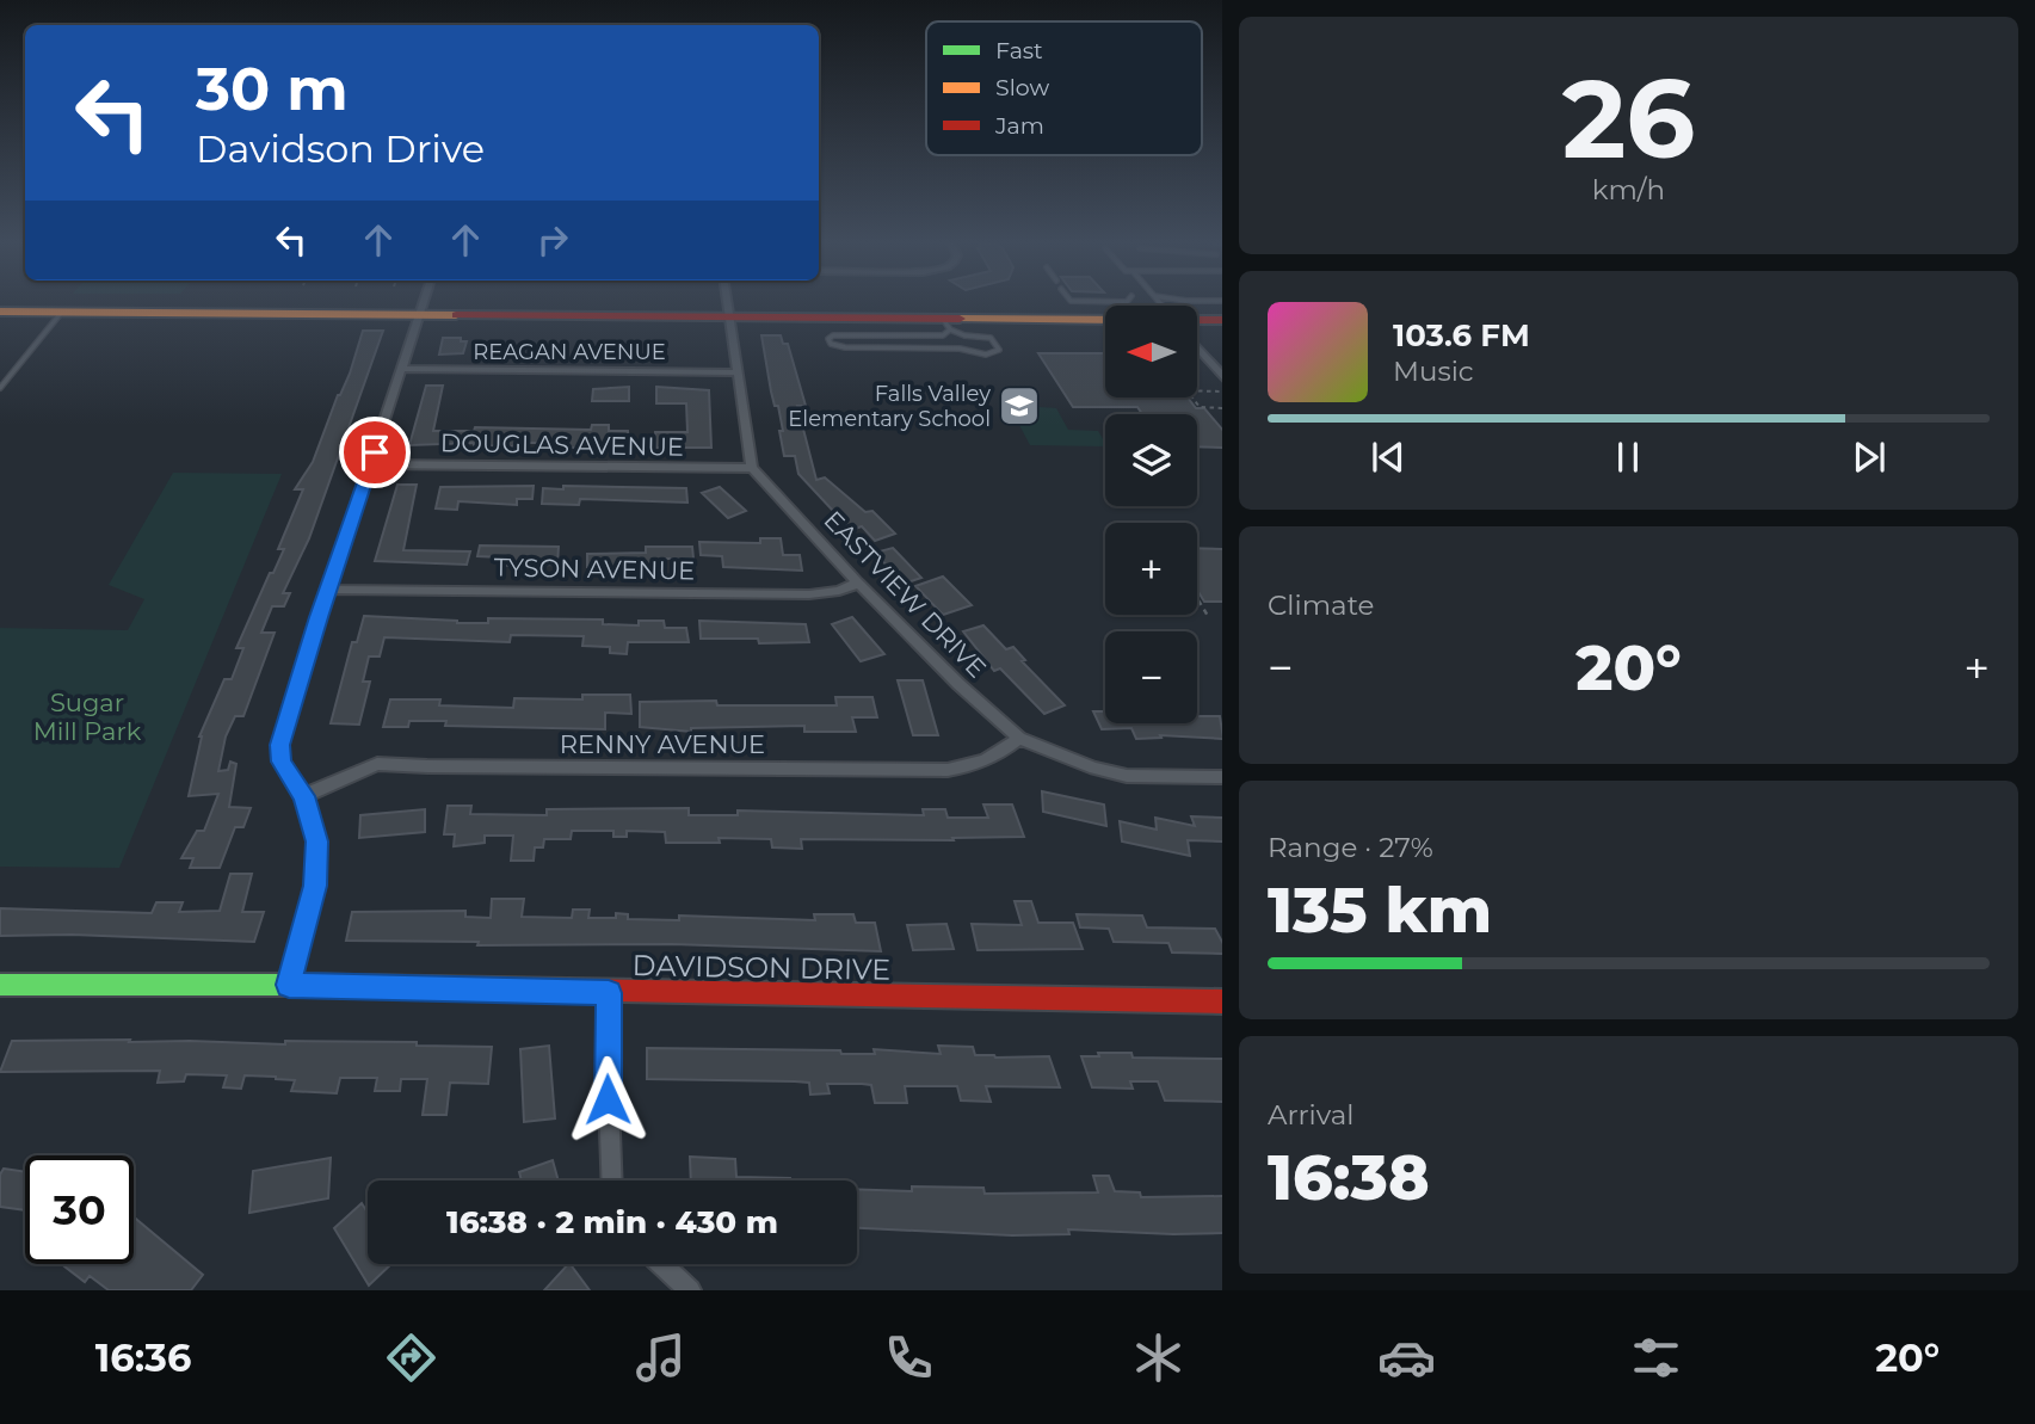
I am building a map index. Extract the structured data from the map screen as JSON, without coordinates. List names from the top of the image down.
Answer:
{
  "streets": {
    "main road": ["DAVIDSON DRIVE"],
    "street": [
      "REAGAN AVENUE",
      "DOUGLAS AVENUE",
      "TYSON AVENUE",
      "EASTVIEW DRIVE",
      "RENNY AVENUE"
    ]
  },
  "crossings": [
    ["DOUGLAS AVENUE", "EASTVIEW DRIVE"],
    ["TYSON AVENUE", "EASTVIEW DRIVE"],
    ["EASTVIEW DRIVE", "RENNY AVENUE"]
  ],
  "parks": ["Sugar Mill Park"],
  "places": {
    "school or university": ["Falls Valley Elementary School"]
  },
  "legend": ["Fast", "Slow", "Jam"],
  "north": "left",
  "page": {
    "tile": [
      ["26", "km/h"],
      "Climate",
      ["Range · 27%", "135 km"],
      ["Arrival", "16:38"]
    ],
    "turn": ["30 m", "Davidson Drive"],
    "song": ["103.6 FM", "Music"],
    "map_buttons": ["+", "−"],
    "heat": ["−", "20°", "+"],
    "limit": "30",
    "trip": "16:38 · 2 min · 430 m",
    "tabs": ["16:36", "20°"]
  }
}
